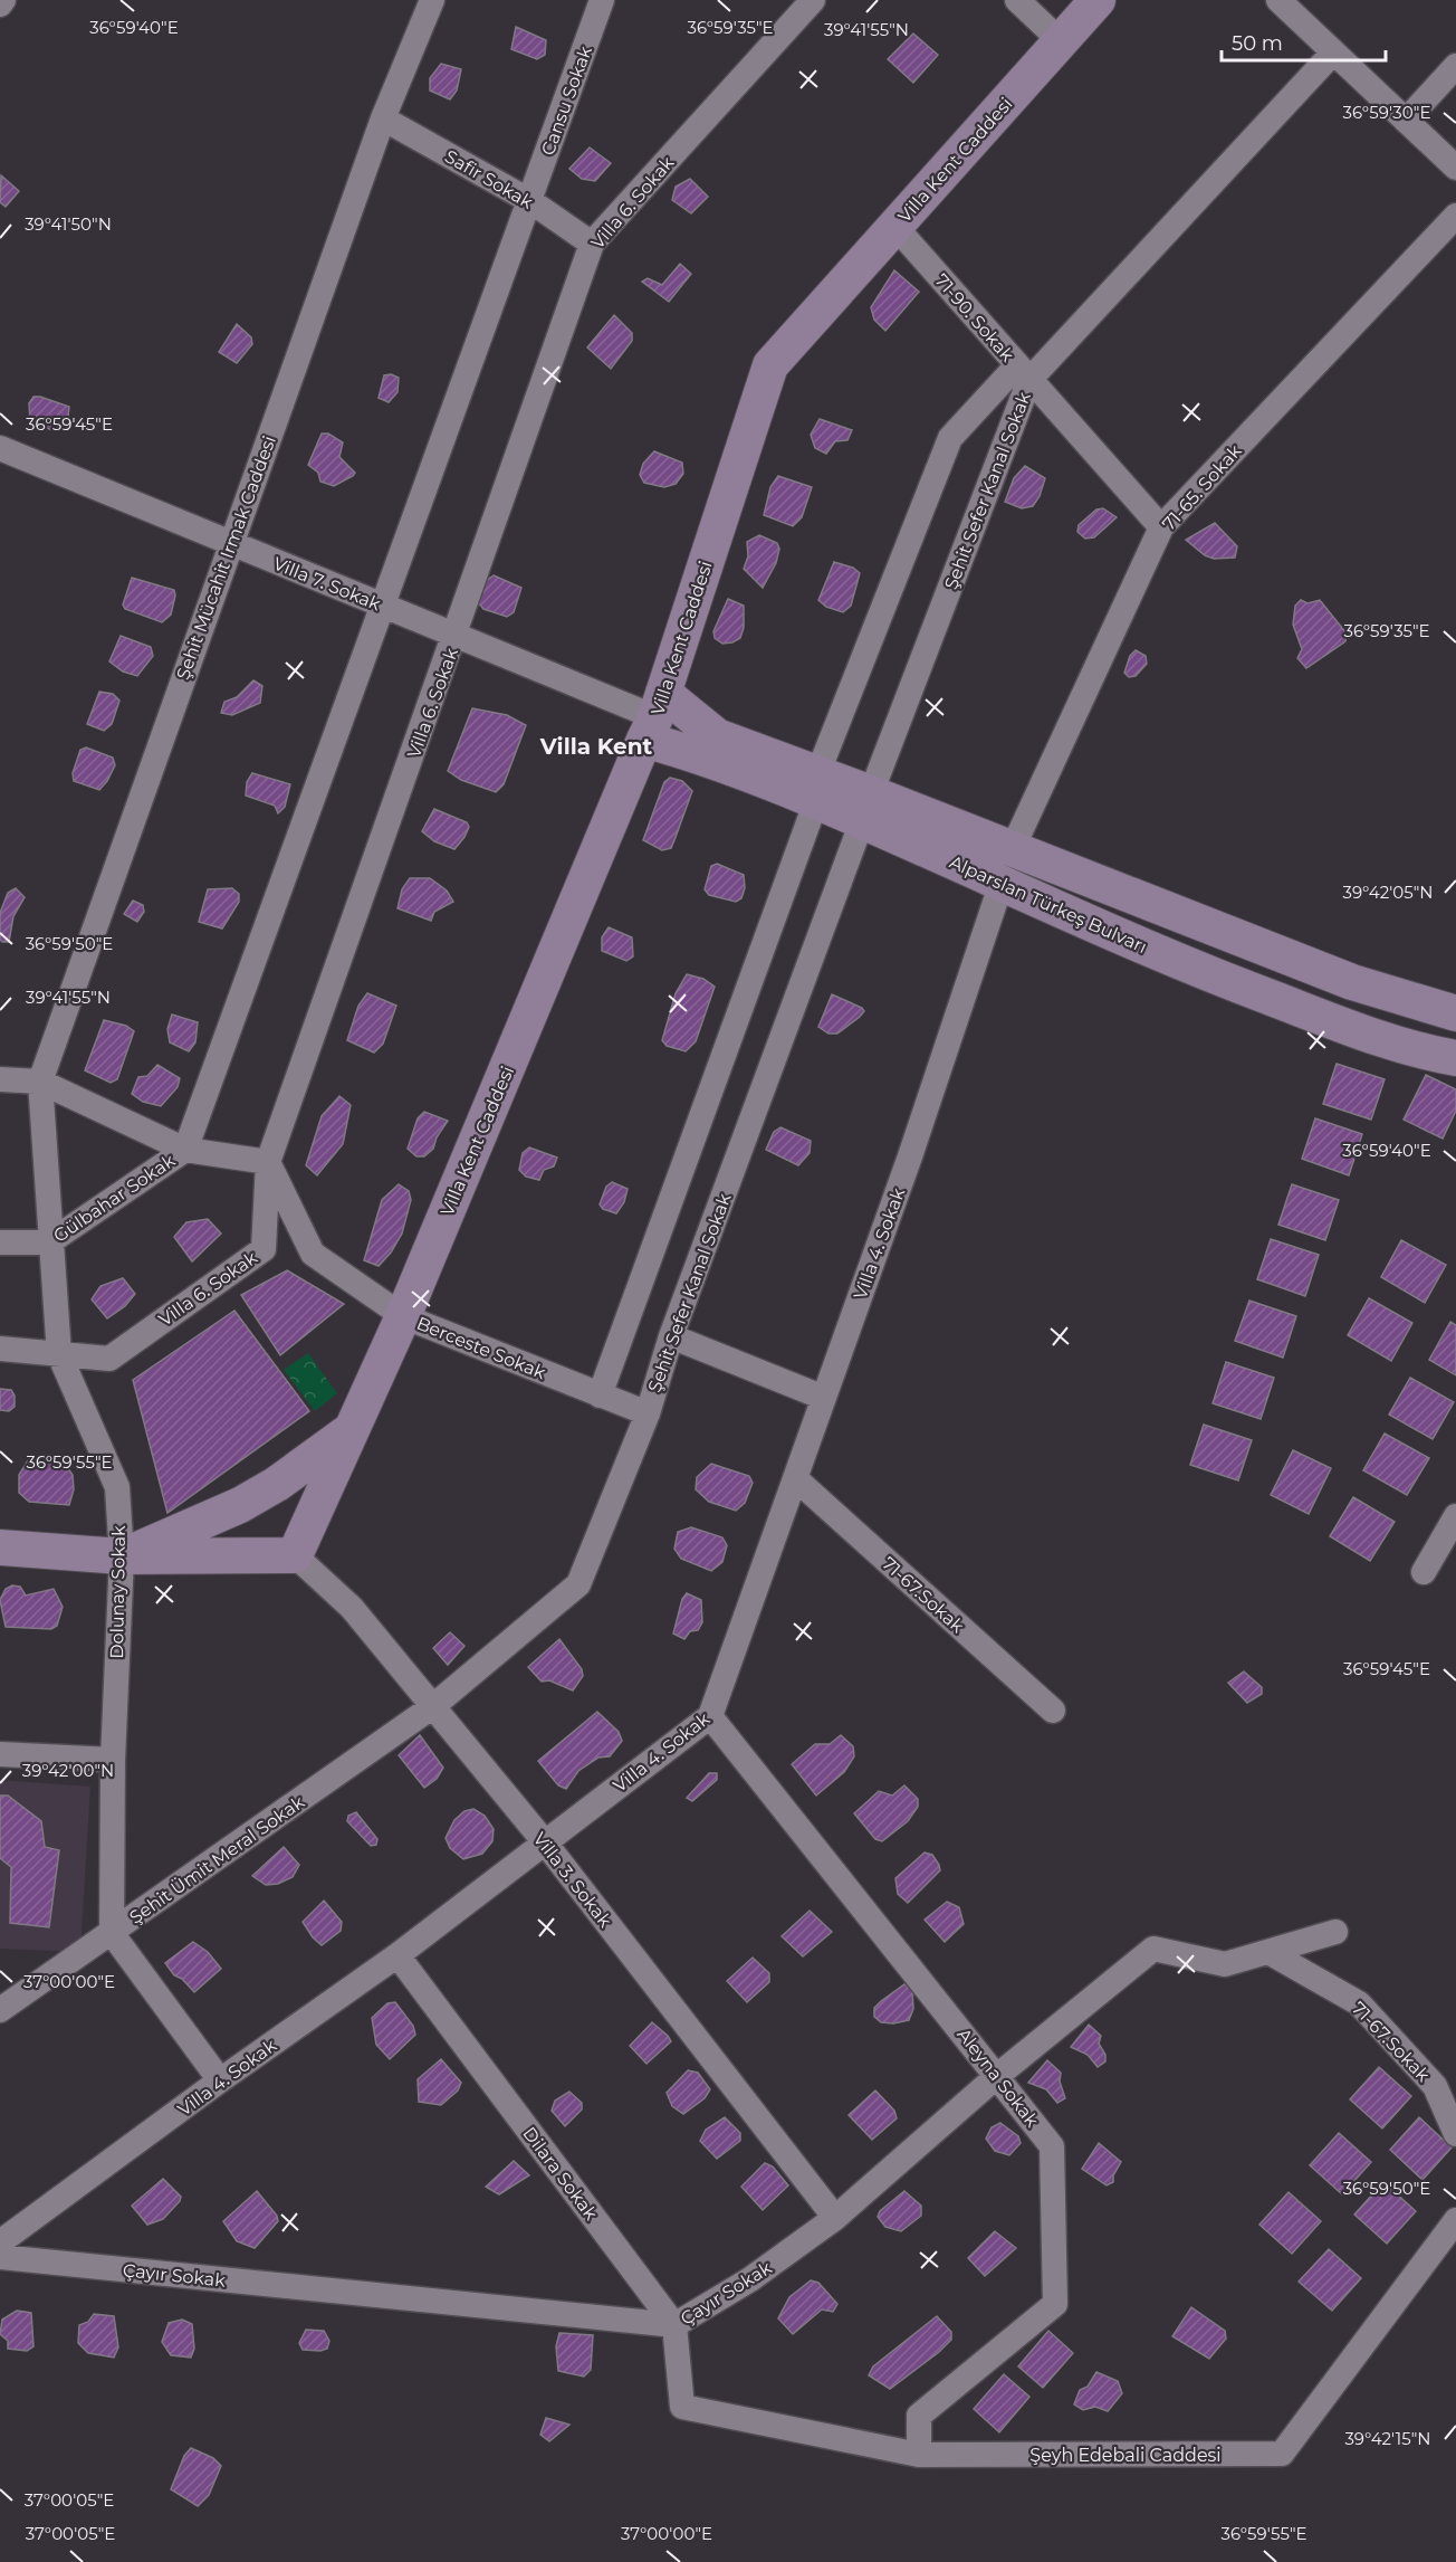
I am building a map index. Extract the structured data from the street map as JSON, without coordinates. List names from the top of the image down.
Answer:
{
  "streets": {
    "street": [
      "Cansu Sokak",
      "Villa Kent Caddesi",
      "Safir Sokak",
      "Villa 6. Sokak",
      "71-90. Sokak",
      "71-65. Sokak",
      "Şehit Sefer Kanal Sokak",
      "Şehit Mücahit Irmak Caddesi",
      "Villa 7. Sokak",
      "Alparslan Türkeş Bulvarı",
      "Gülbahar Sokak",
      "Villa 4. Sokak",
      "Berceste Sokak",
      "Dolunay Sokak",
      "71-67.Sokak",
      "Şehit Ümit Meral Sokak",
      "Villa 3. Sokak",
      "Aleyna Sokak",
      "Dilara Sokak",
      "Çayır Sokak",
      "Şeyh Edebali Caddesi"
    ]
  },
  "crossings": [
    ["Cansu Sokak", "Safir Sokak"],
    ["Villa Kent Caddesi", "71-90. Sokak"],
    ["Villa Kent Caddesi", "Villa 7. Sokak"],
    ["Villa Kent Caddesi", "Alparslan Türkeş Bulvarı"],
    ["Villa Kent Caddesi", "Berceste Sokak"],
    ["Villa Kent Caddesi", "Dolunay Sokak"],
    ["Villa Kent Caddesi", "Villa 3. Sokak"],
    ["Safir Sokak", "Villa 6. Sokak"],
    ["Safir Sokak", "Şehit Mücahit Irmak Caddesi"],
    ["Villa 6. Sokak", "Villa 7. Sokak"],
    ["Villa 6. Sokak", "Berceste Sokak"],
    ["Villa 6. Sokak", "Dolunay Sokak"],
    ["71-90. Sokak", "71-65. Sokak"],
    ["71-90. Sokak", "Şehit Sefer Kanal Sokak"],
    ["71-65. Sokak", "Alparslan Türkeş Bulvarı"],
    ["Şehit Sefer Kanal Sokak", "Alparslan Türkeş Bulvarı"],
    ["Şehit Sefer Kanal Sokak", "Berceste Sokak"],
    ["Şehit Sefer Kanal Sokak", "Şehit Ümit Meral Sokak"],
    ["Şehit Sefer Kanal Sokak", "Villa 3. Sokak"],
    ["Şehit Mücahit Irmak Caddesi", "Villa 7. Sokak"],
    ["Şehit Mücahit Irmak Caddesi", "Dolunay Sokak"],
    ["Villa 7. Sokak", "Alparslan Türkeş Bulvarı"],
    ["Alparslan Türkeş Bulvarı", "Villa 4. Sokak"],
    ["Gülbahar Sokak", "Dolunay Sokak"],
    ["Villa 4. Sokak", "71-67.Sokak"],
    ["Villa 4. Sokak", "Villa 3. Sokak"],
    ["Villa 4. Sokak", "Aleyna Sokak"],
    ["Villa 4. Sokak", "Dilara Sokak"],
    ["Dolunay Sokak", "Şehit Ümit Meral Sokak"],
    ["71-67.Sokak", "Çayır Sokak"],
    ["Şehit Ümit Meral Sokak", "Villa 3. Sokak"],
    ["Villa 3. Sokak", "Çayır Sokak"],
    ["Aleyna Sokak", "Çayır Sokak"],
    ["Aleyna Sokak", "Şeyh Edebali Caddesi"],
    ["Dilara Sokak", "Çayır Sokak"],
    ["Dilara Sokak", "Şeyh Edebali Caddesi"],
    ["Çayır Sokak", "Şeyh Edebali Caddesi"]
  ],
  "districts": ["Villa Kent"],
  "scale_bar": "50 m",
  "coordinates": [
    "36°59'40\"E",
    "36°59'35\"E",
    "39°41'55\"N",
    "36°59'30\"E",
    "39°41'50\"N",
    "36°59'45\"E",
    "39°42'05\"N",
    "36°59'50\"E",
    "36°59'55\"E",
    "39°42'00\"N",
    "37°00'00\"E",
    "39°42'15\"N",
    "37°00'05\"E"
  ]
}
